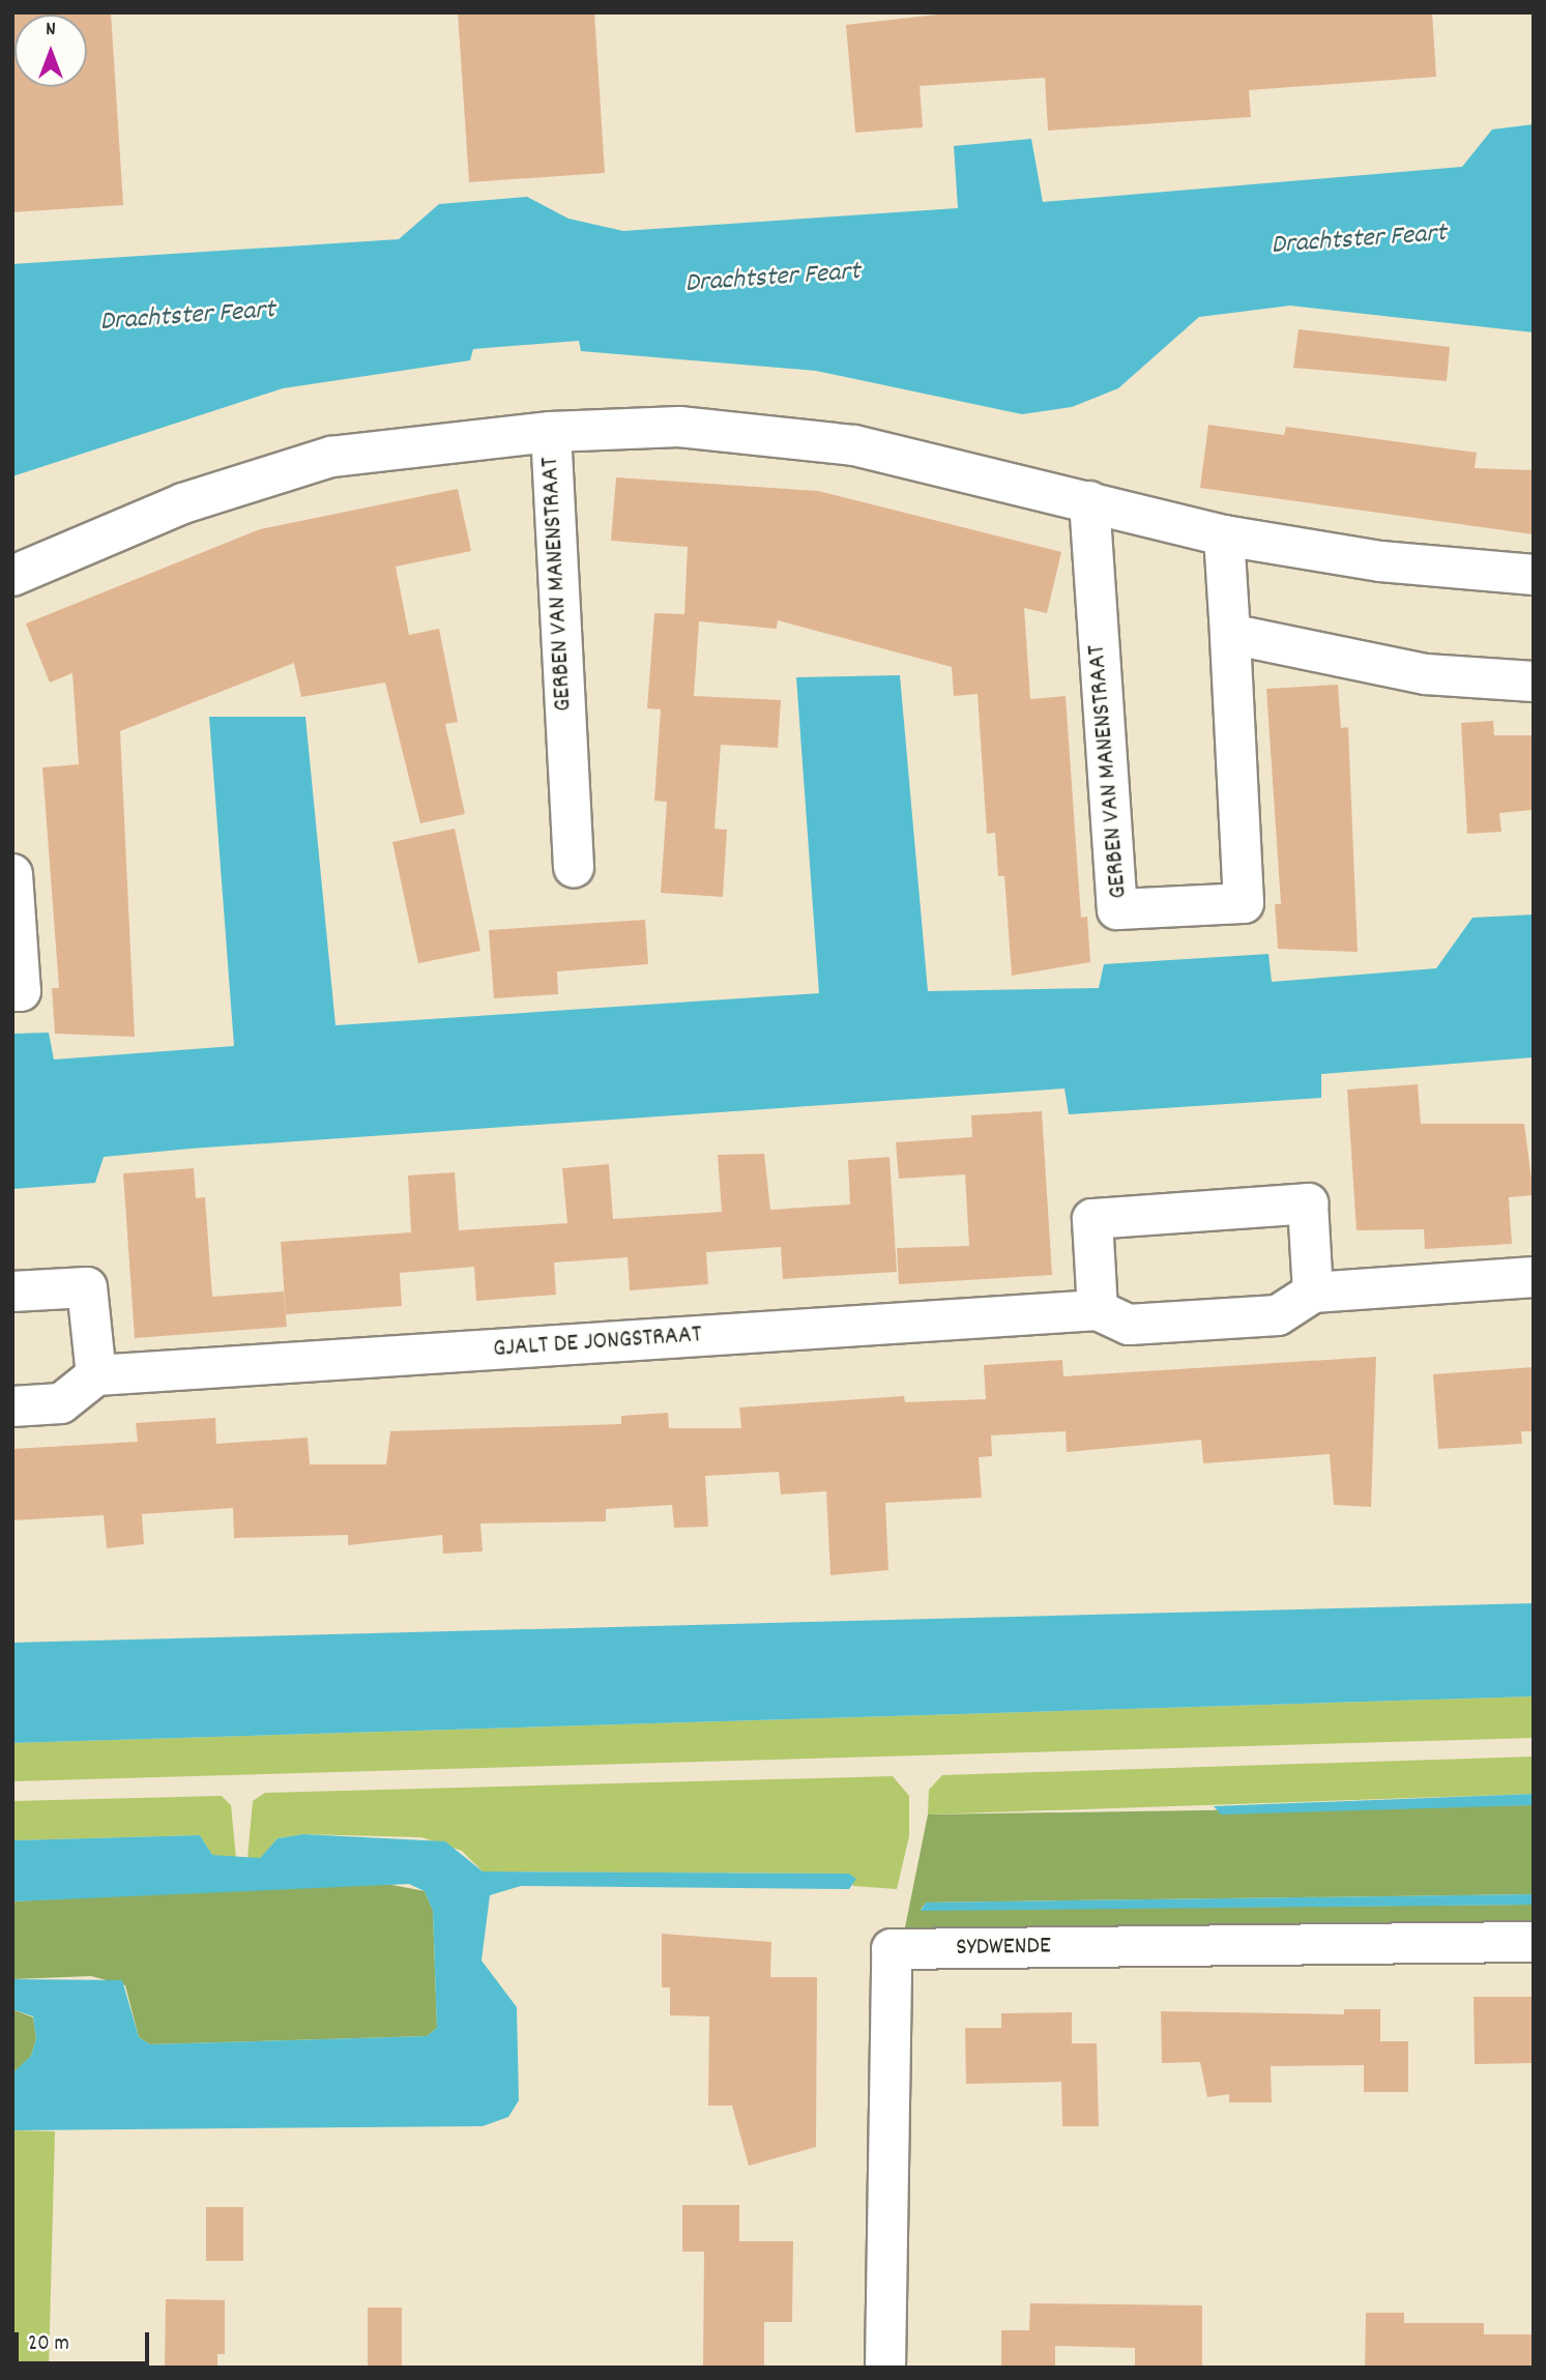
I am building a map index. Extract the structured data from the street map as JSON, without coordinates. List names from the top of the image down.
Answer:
{
  "streets": {
    "street": ["GERBEN VAN MANENSTRAAT", "GJALT DE JONGSTRAAT", "SYDWENDE"]
  },
  "water": ["Drachtster Feart"],
  "scale_bar": "20 m",
  "north": "top"
}
